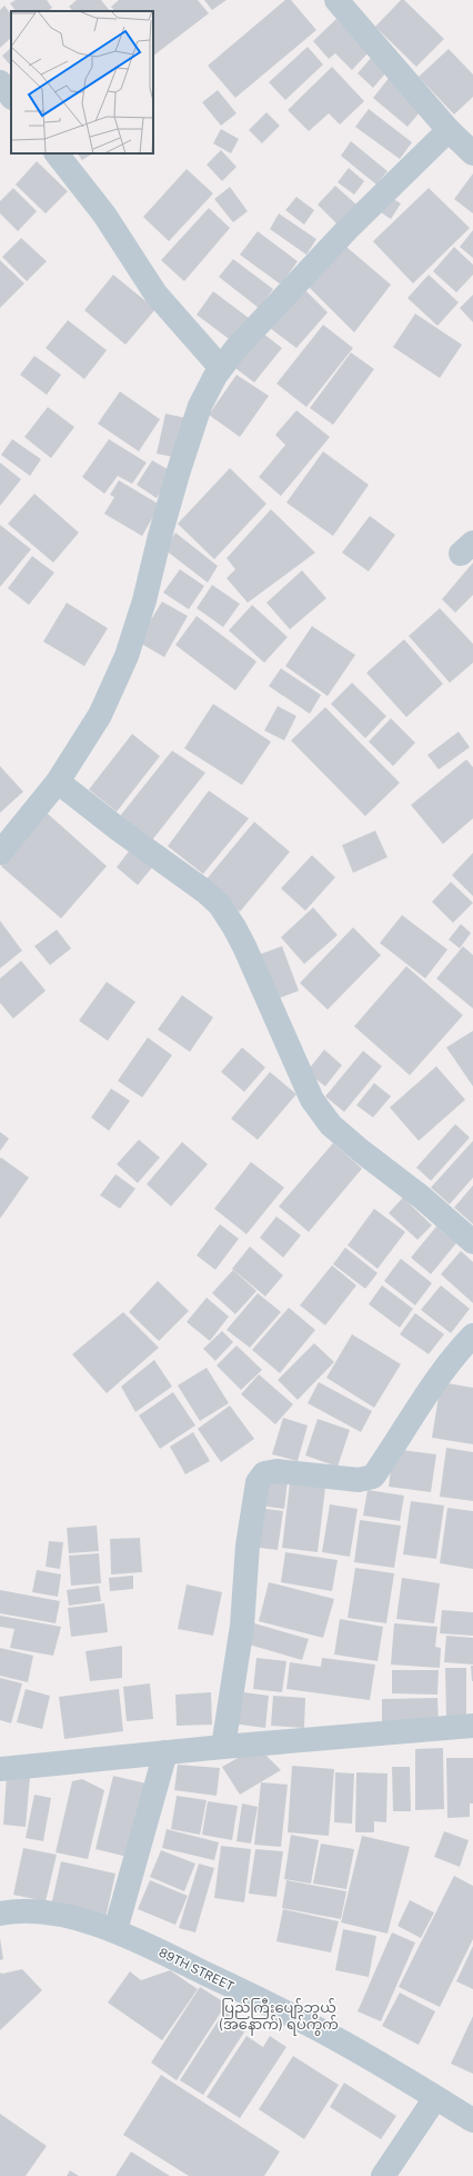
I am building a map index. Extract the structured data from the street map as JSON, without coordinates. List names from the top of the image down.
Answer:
{
  "streets": {
    "street": ["89TH STREET"]
  },
  "districts": ["ပြည်ကြီးပျော်ဘွယ် (အနောက်) ရပ်ကွက်"]
}
